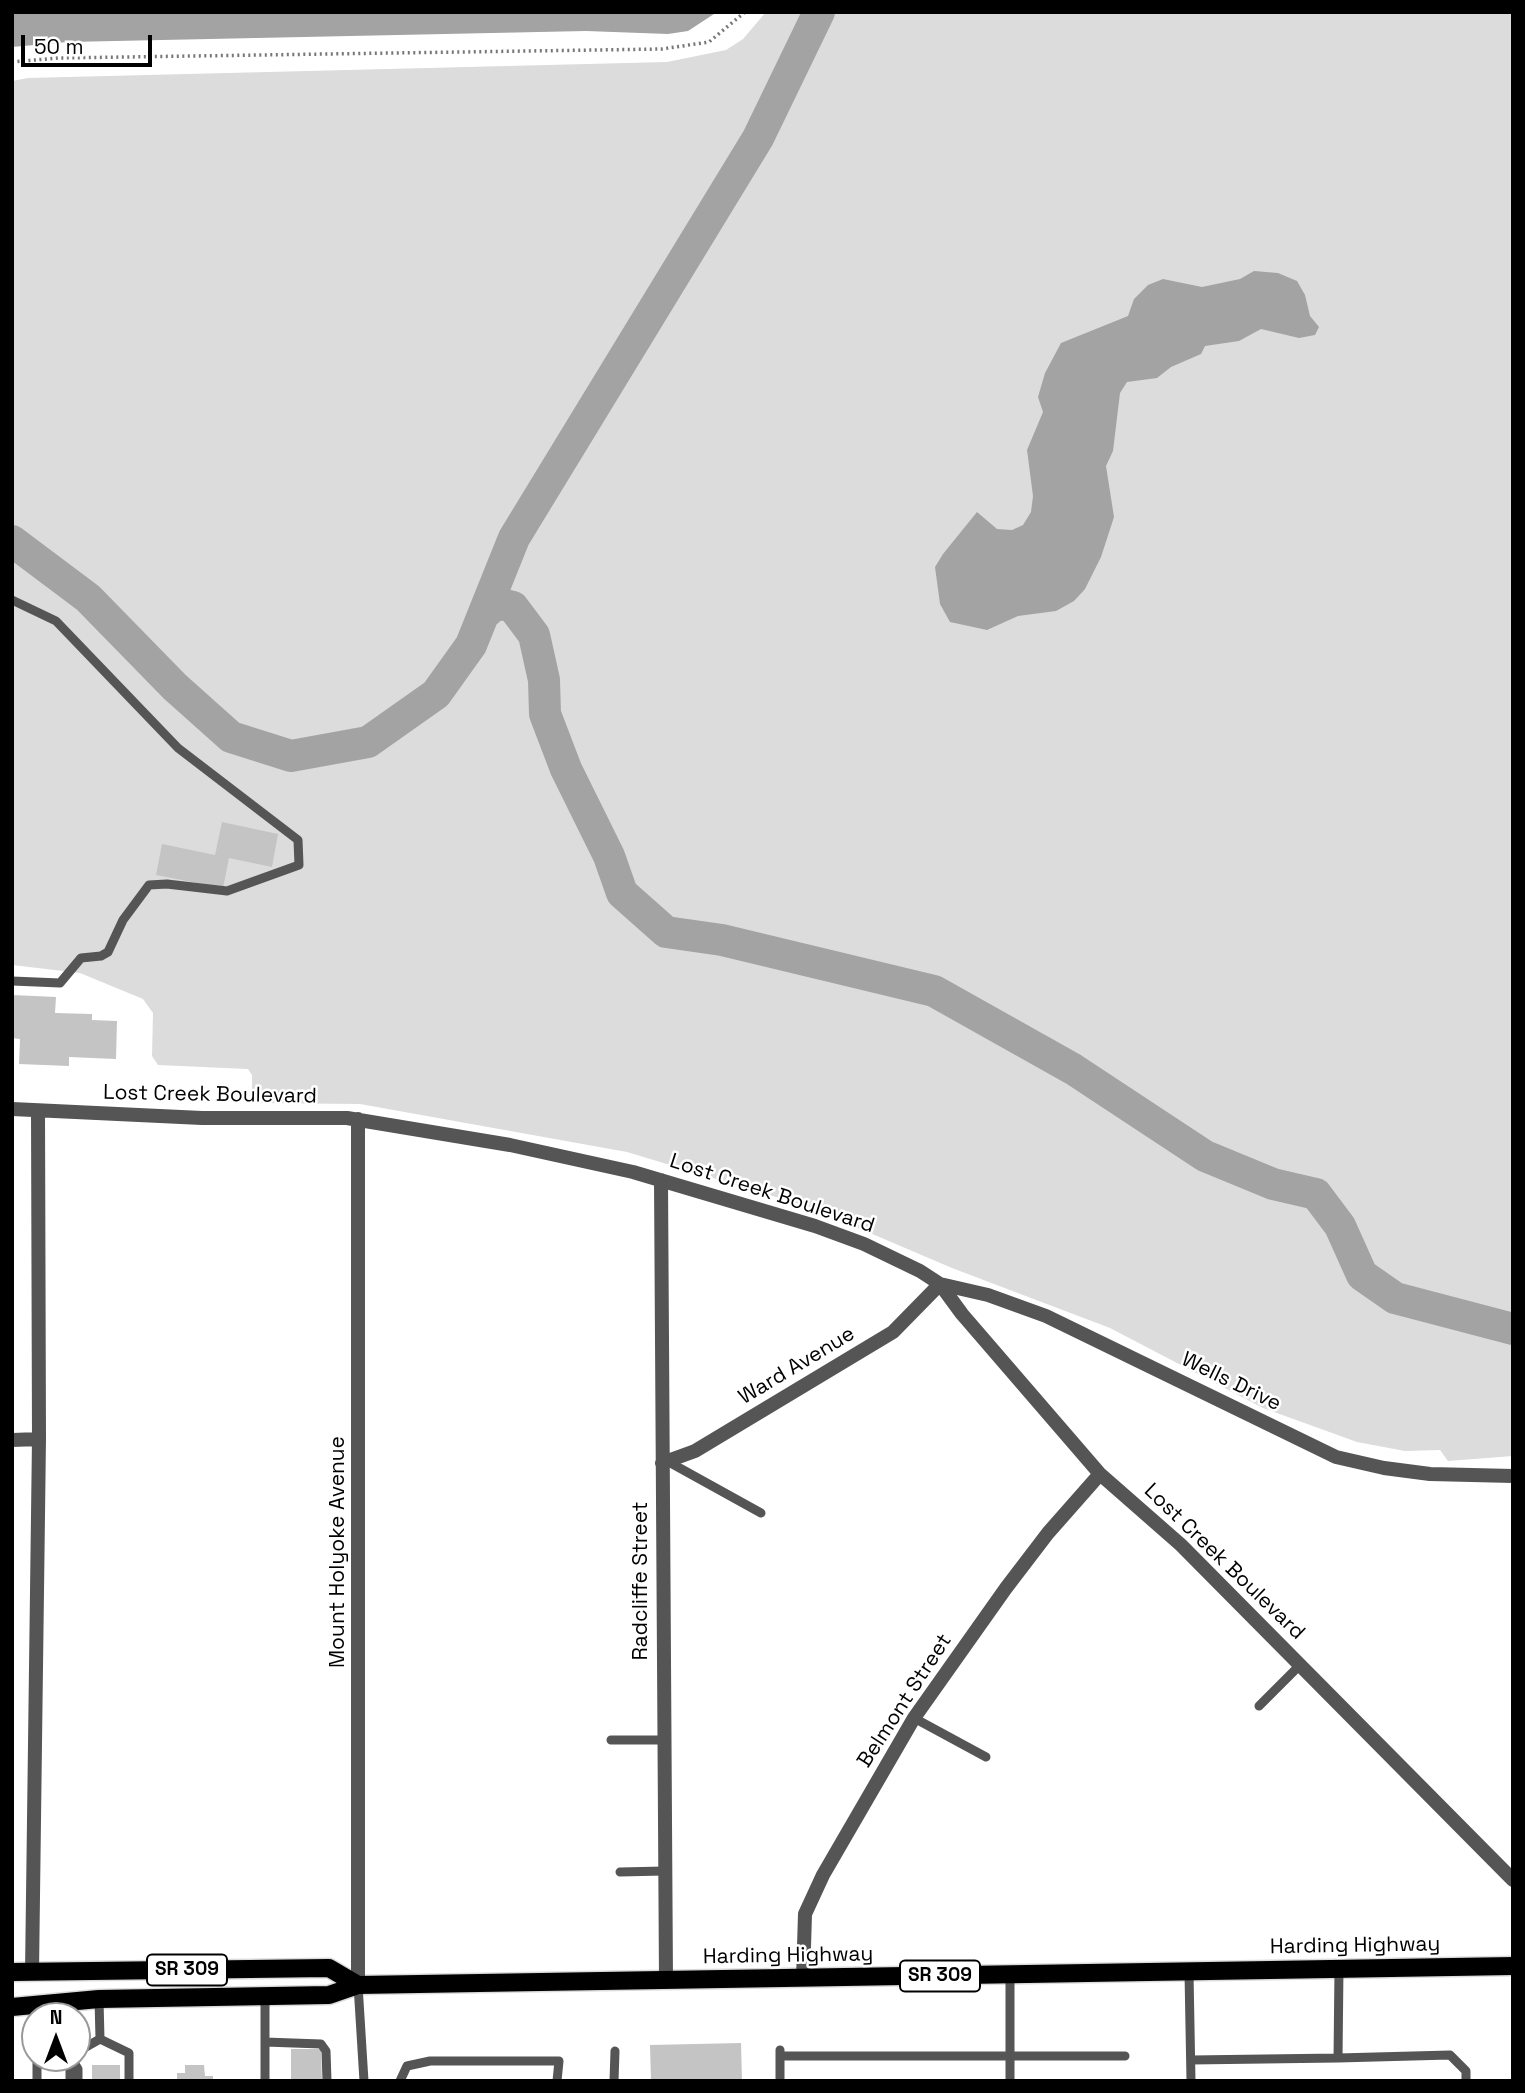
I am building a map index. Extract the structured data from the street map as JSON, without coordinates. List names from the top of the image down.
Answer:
{
  "streets": {
    "main road": ["Harding Highway", "SR 309"],
    "street": [
      "Lost Creek Boulevard",
      "Ward Avenue",
      "Wells Drive",
      "Mount Holyoke Avenue",
      "Radcliffe Street",
      "Belmont Street"
    ]
  },
  "crossings": [
    ["Lost Creek Boulevard", "Ward Avenue"],
    ["Lost Creek Boulevard", "Wells Drive"],
    ["Lost Creek Boulevard", "Mount Holyoke Avenue"],
    ["Lost Creek Boulevard", "Radcliffe Street"],
    ["Lost Creek Boulevard", "Belmont Street"],
    ["Ward Avenue", "Wells Drive"],
    ["Ward Avenue", "Radcliffe Street"],
    ["Mount Holyoke Avenue", "Harding Highway"],
    ["Radcliffe Street", "Harding Highway"],
    ["Belmont Street", "Harding Highway"]
  ],
  "scale_bar": "50 m",
  "north": "top"
}
